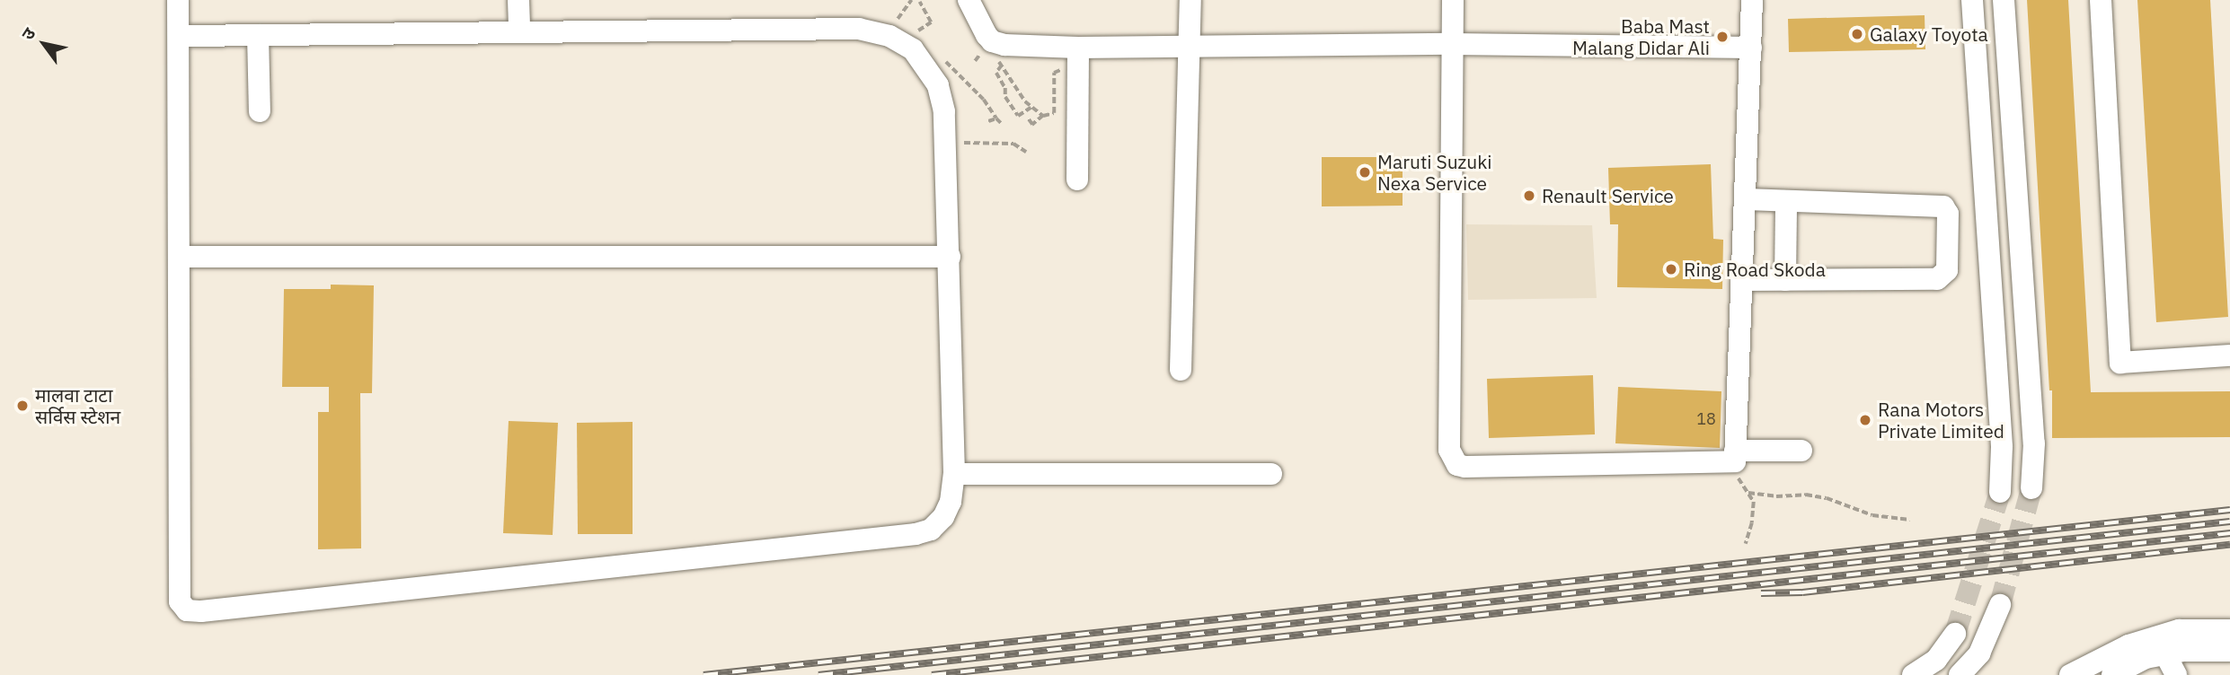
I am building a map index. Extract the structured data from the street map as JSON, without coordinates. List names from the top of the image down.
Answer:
{
  "places": [
    "Galaxy Toyota",
    "Baba Mast Malang Didar Ali",
    "Maruti Suzuki Nexa Service",
    "Renault Service",
    "Ring Road Skoda",
    "मालवा टाटा सर्विस स्टेशन",
    "Rana Motors Private Limited"
  ],
  "house_numbers": ["18"],
  "north": "top left"
}
